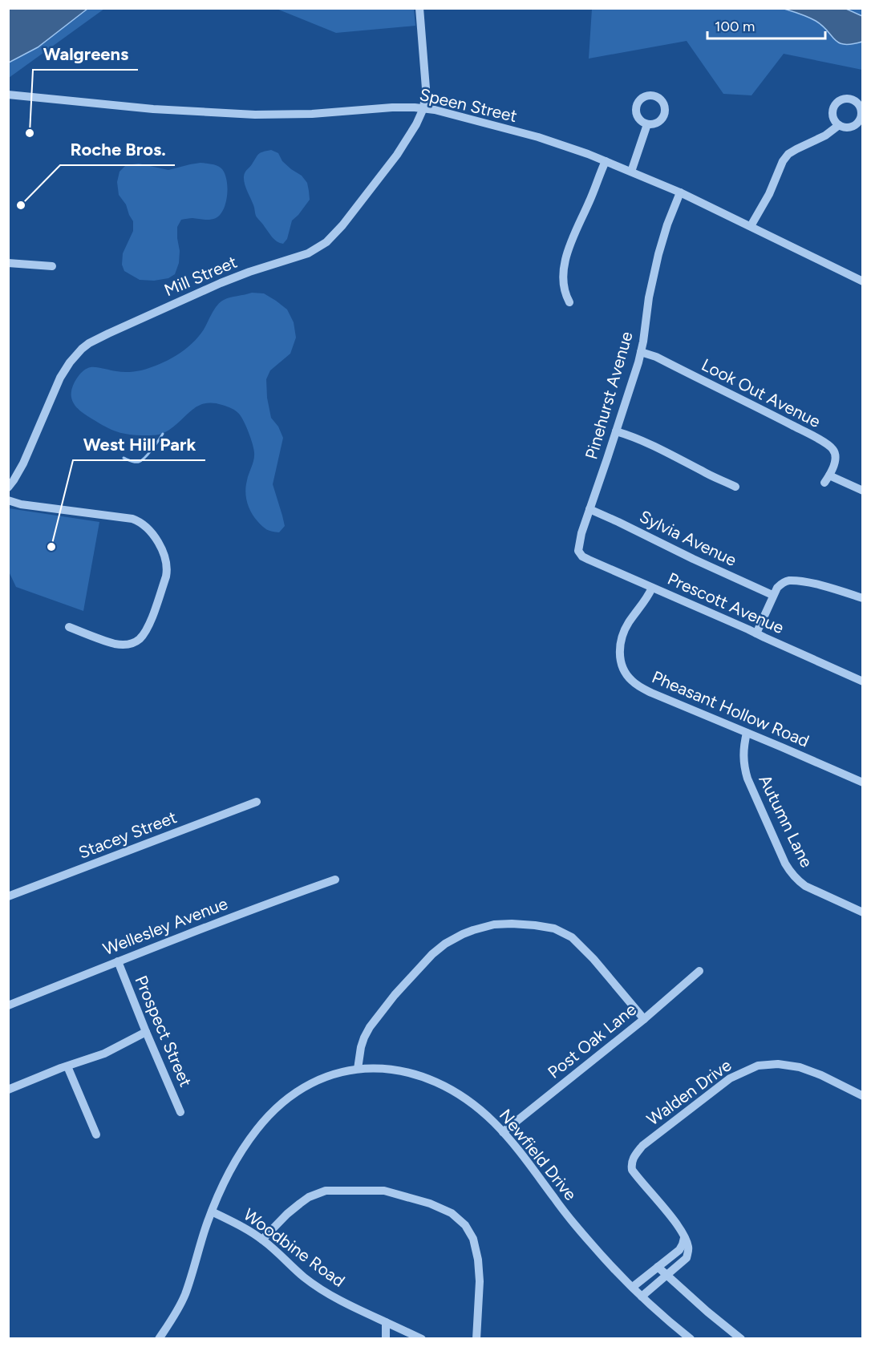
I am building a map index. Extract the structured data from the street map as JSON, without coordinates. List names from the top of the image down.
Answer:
{
  "streets": {
    "street": [
      "Speen Street",
      "Mill Street",
      "Look Out Avenue",
      "Pinehurst Avenue",
      "Sylvia Avenue",
      "Prescott Avenue",
      "Pheasant Hollow Road",
      "Autumn Lane",
      "Stacey Street",
      "Wellesley Avenue",
      "Prospect Street",
      "Post Oak Lane",
      "Walden Drive",
      "Newfield Drive",
      "Woodbine Road"
    ]
  },
  "crossings": [
    ["Speen Street", "Mill Street"],
    ["Speen Street", "Pinehurst Avenue"],
    ["Look Out Avenue", "Pinehurst Avenue"],
    ["Pinehurst Avenue", "Sylvia Avenue"],
    ["Pinehurst Avenue", "Prescott Avenue"],
    ["Prescott Avenue", "Pheasant Hollow Road"],
    ["Pheasant Hollow Road", "Autumn Lane"],
    ["Wellesley Avenue", "Prospect Street"],
    ["Post Oak Lane", "Newfield Drive"],
    ["Newfield Drive", "Woodbine Road"]
  ],
  "places": ["Walgreens", "Roche Bros.", "West Hill Park"],
  "scale_bar": "100 m"
}
